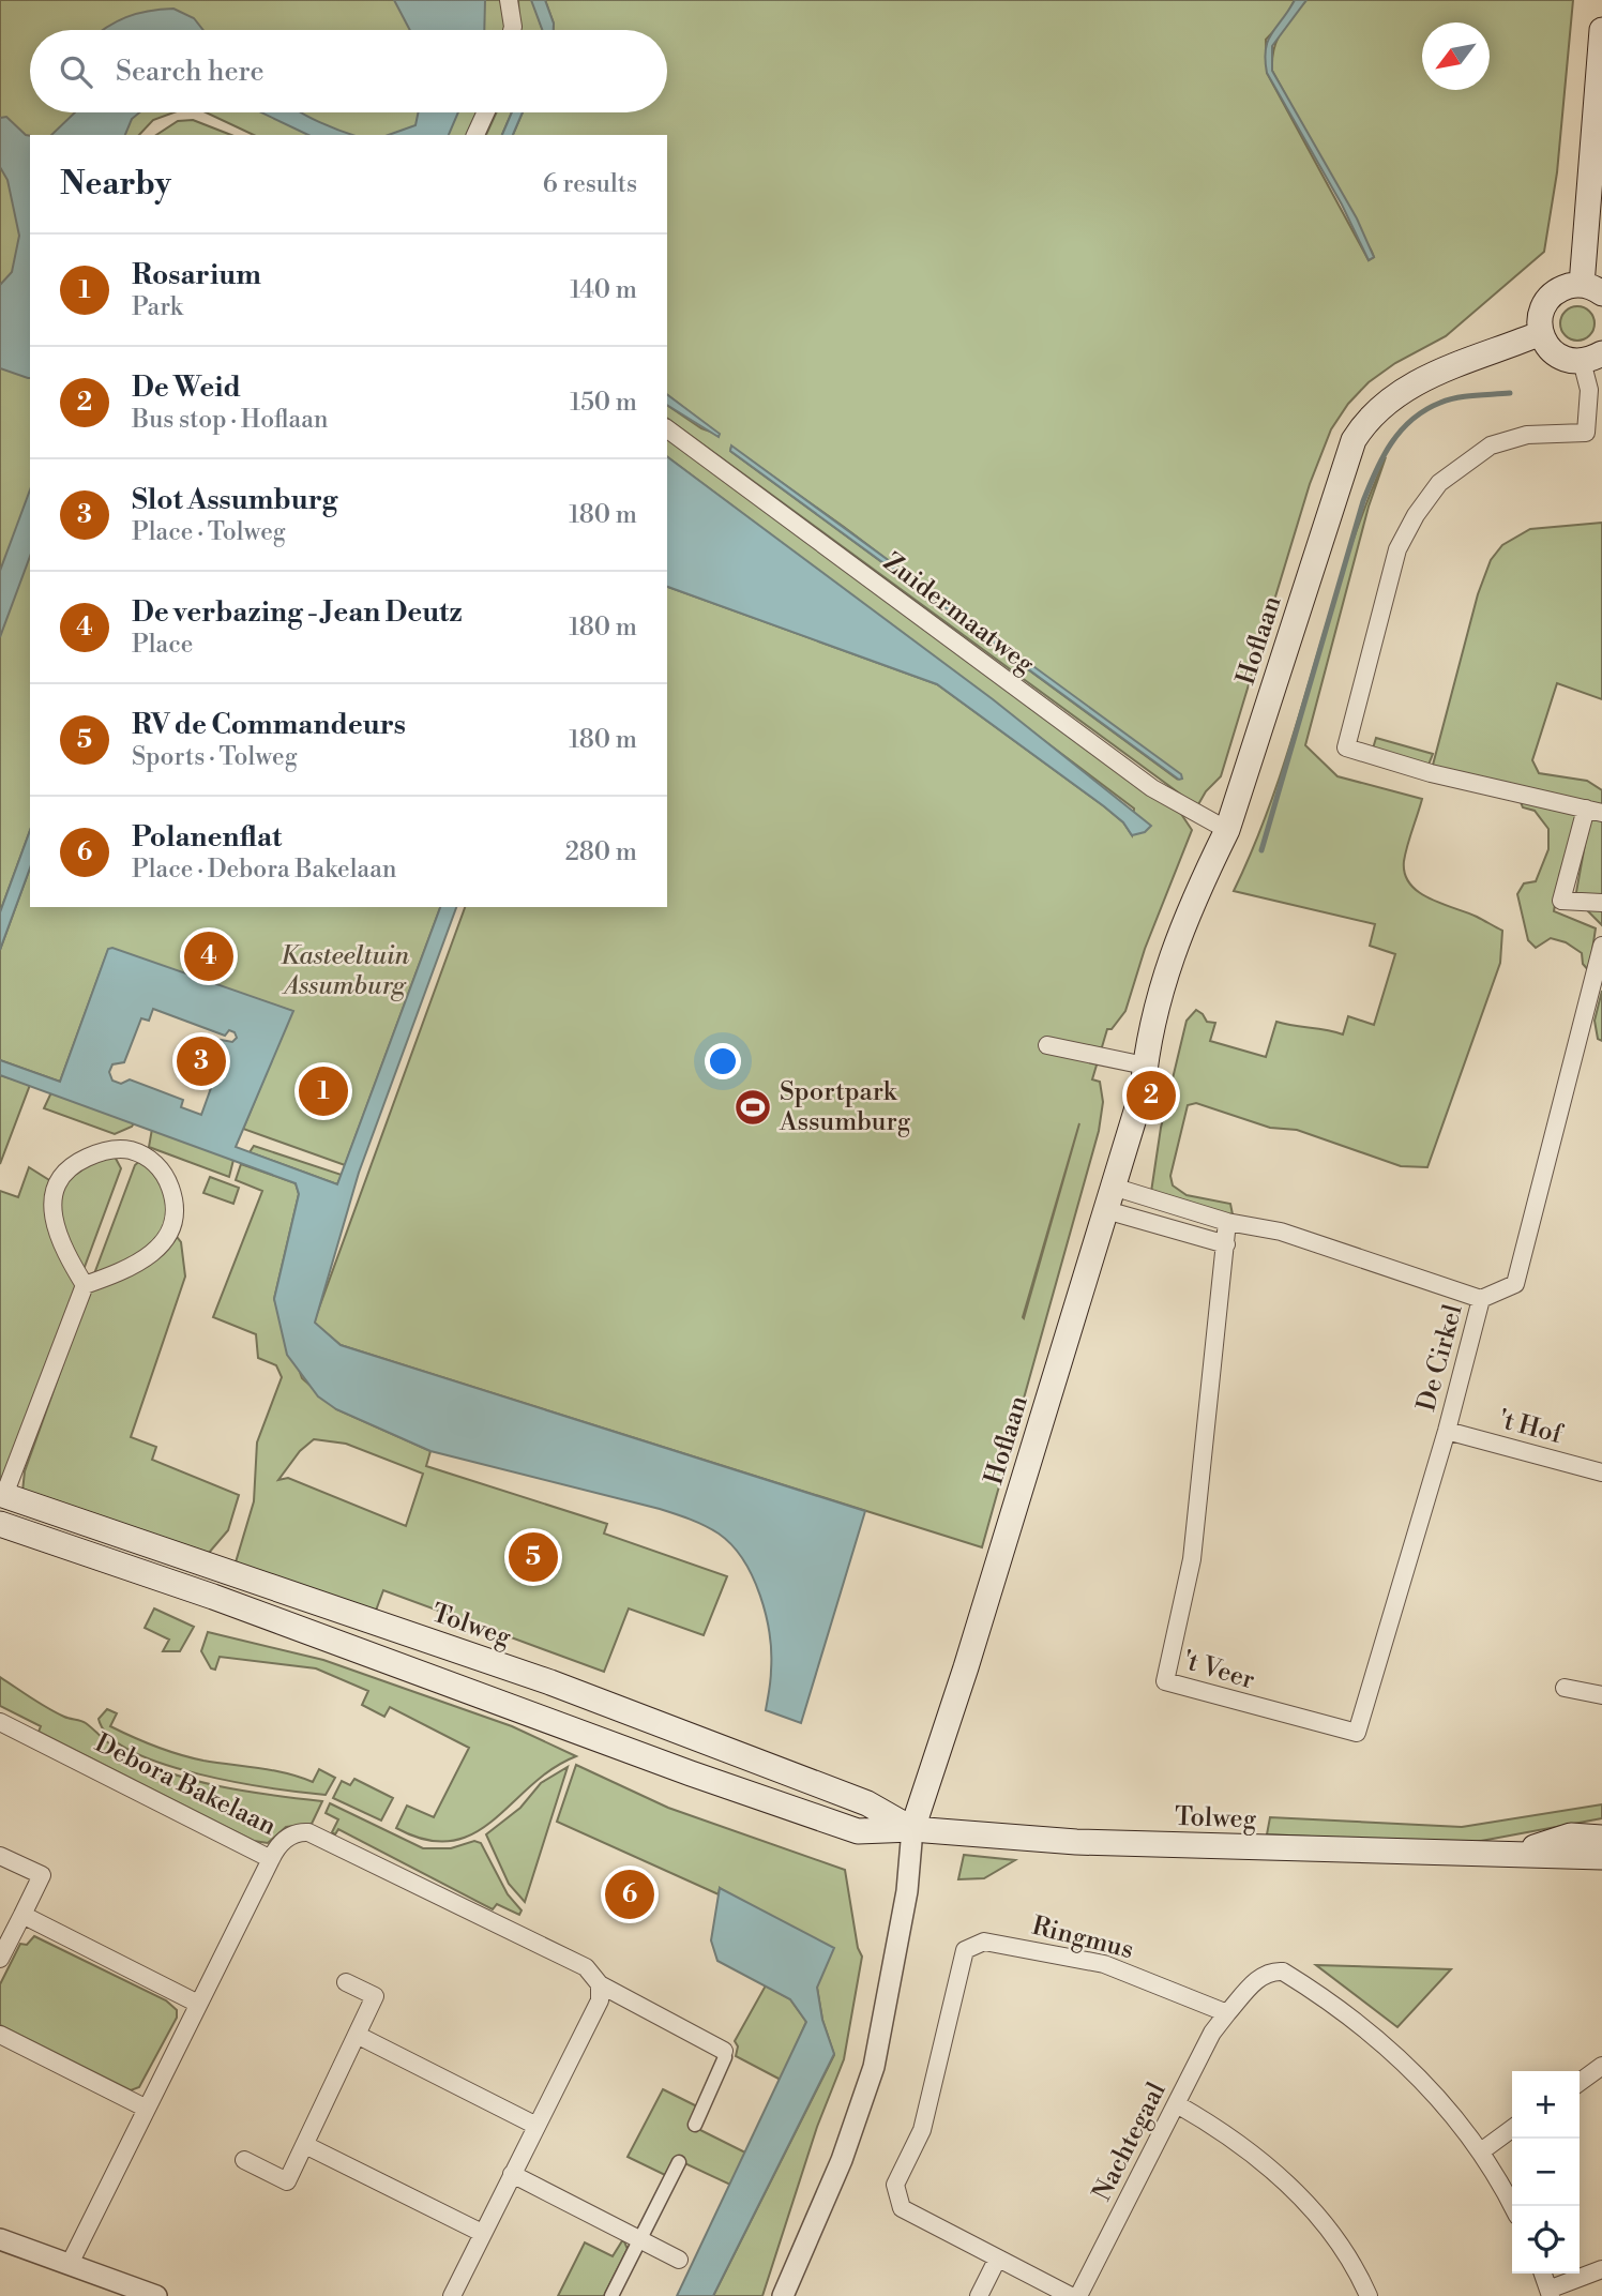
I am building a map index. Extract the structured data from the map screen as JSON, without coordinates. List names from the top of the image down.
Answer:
{
  "streets": {
    "main road": ["Hoflaan", "Tolweg"],
    "street": [
      "Zuidermaatweg",
      "De Cirkel",
      "'t Hof",
      "'t Veer",
      "Debora Bakelaan",
      "Ringmus",
      "Nachtegaal"
    ]
  },
  "crossings": [
    ["Zuidermaatweg", "Hoflaan"],
    ["Hoflaan", "Tolweg"],
    ["De Cirkel", "'t Hof"],
    ["De Cirkel", "'t Veer"],
    ["'t Hof", "'t Veer"],
    ["Ringmus", "Nachtegaal"]
  ],
  "parks": ["Kasteeltuin Assumburg"],
  "places": {
    "sports": ["Sportpark Assumburg"]
  },
  "north": "bottom left",
  "page": {
    "search": "Search here",
    "heading": ["Nearby", "6 results"],
    "list": [
      {
        "mark": "1",
        "name": "Rosarium",
        "note": "Park",
        "value": "140 m"
      },
      {
        "mark": "2",
        "name": "De Weid",
        "note": "Bus stop · Hoflaan",
        "value": "150 m"
      },
      {
        "mark": "3",
        "name": "Slot Assumburg",
        "note": "Place · Tolweg",
        "value": "180 m"
      },
      {
        "mark": "4",
        "name": "De verbazing - Jean Deutz",
        "note": "Place",
        "value": "180 m"
      },
      {
        "mark": "5",
        "name": "RV de Commandeurs",
        "note": "Sports · Tolweg",
        "value": "180 m"
      },
      {
        "mark": "6",
        "name": "Polanenflat",
        "note": "Place · Debora Bakelaan",
        "value": "280 m"
      }
    ],
    "pins": [
      "4",
      "3",
      "1",
      "2",
      "5",
      "6"
    ],
    "map_buttons": ["+", "−"]
  }
}
